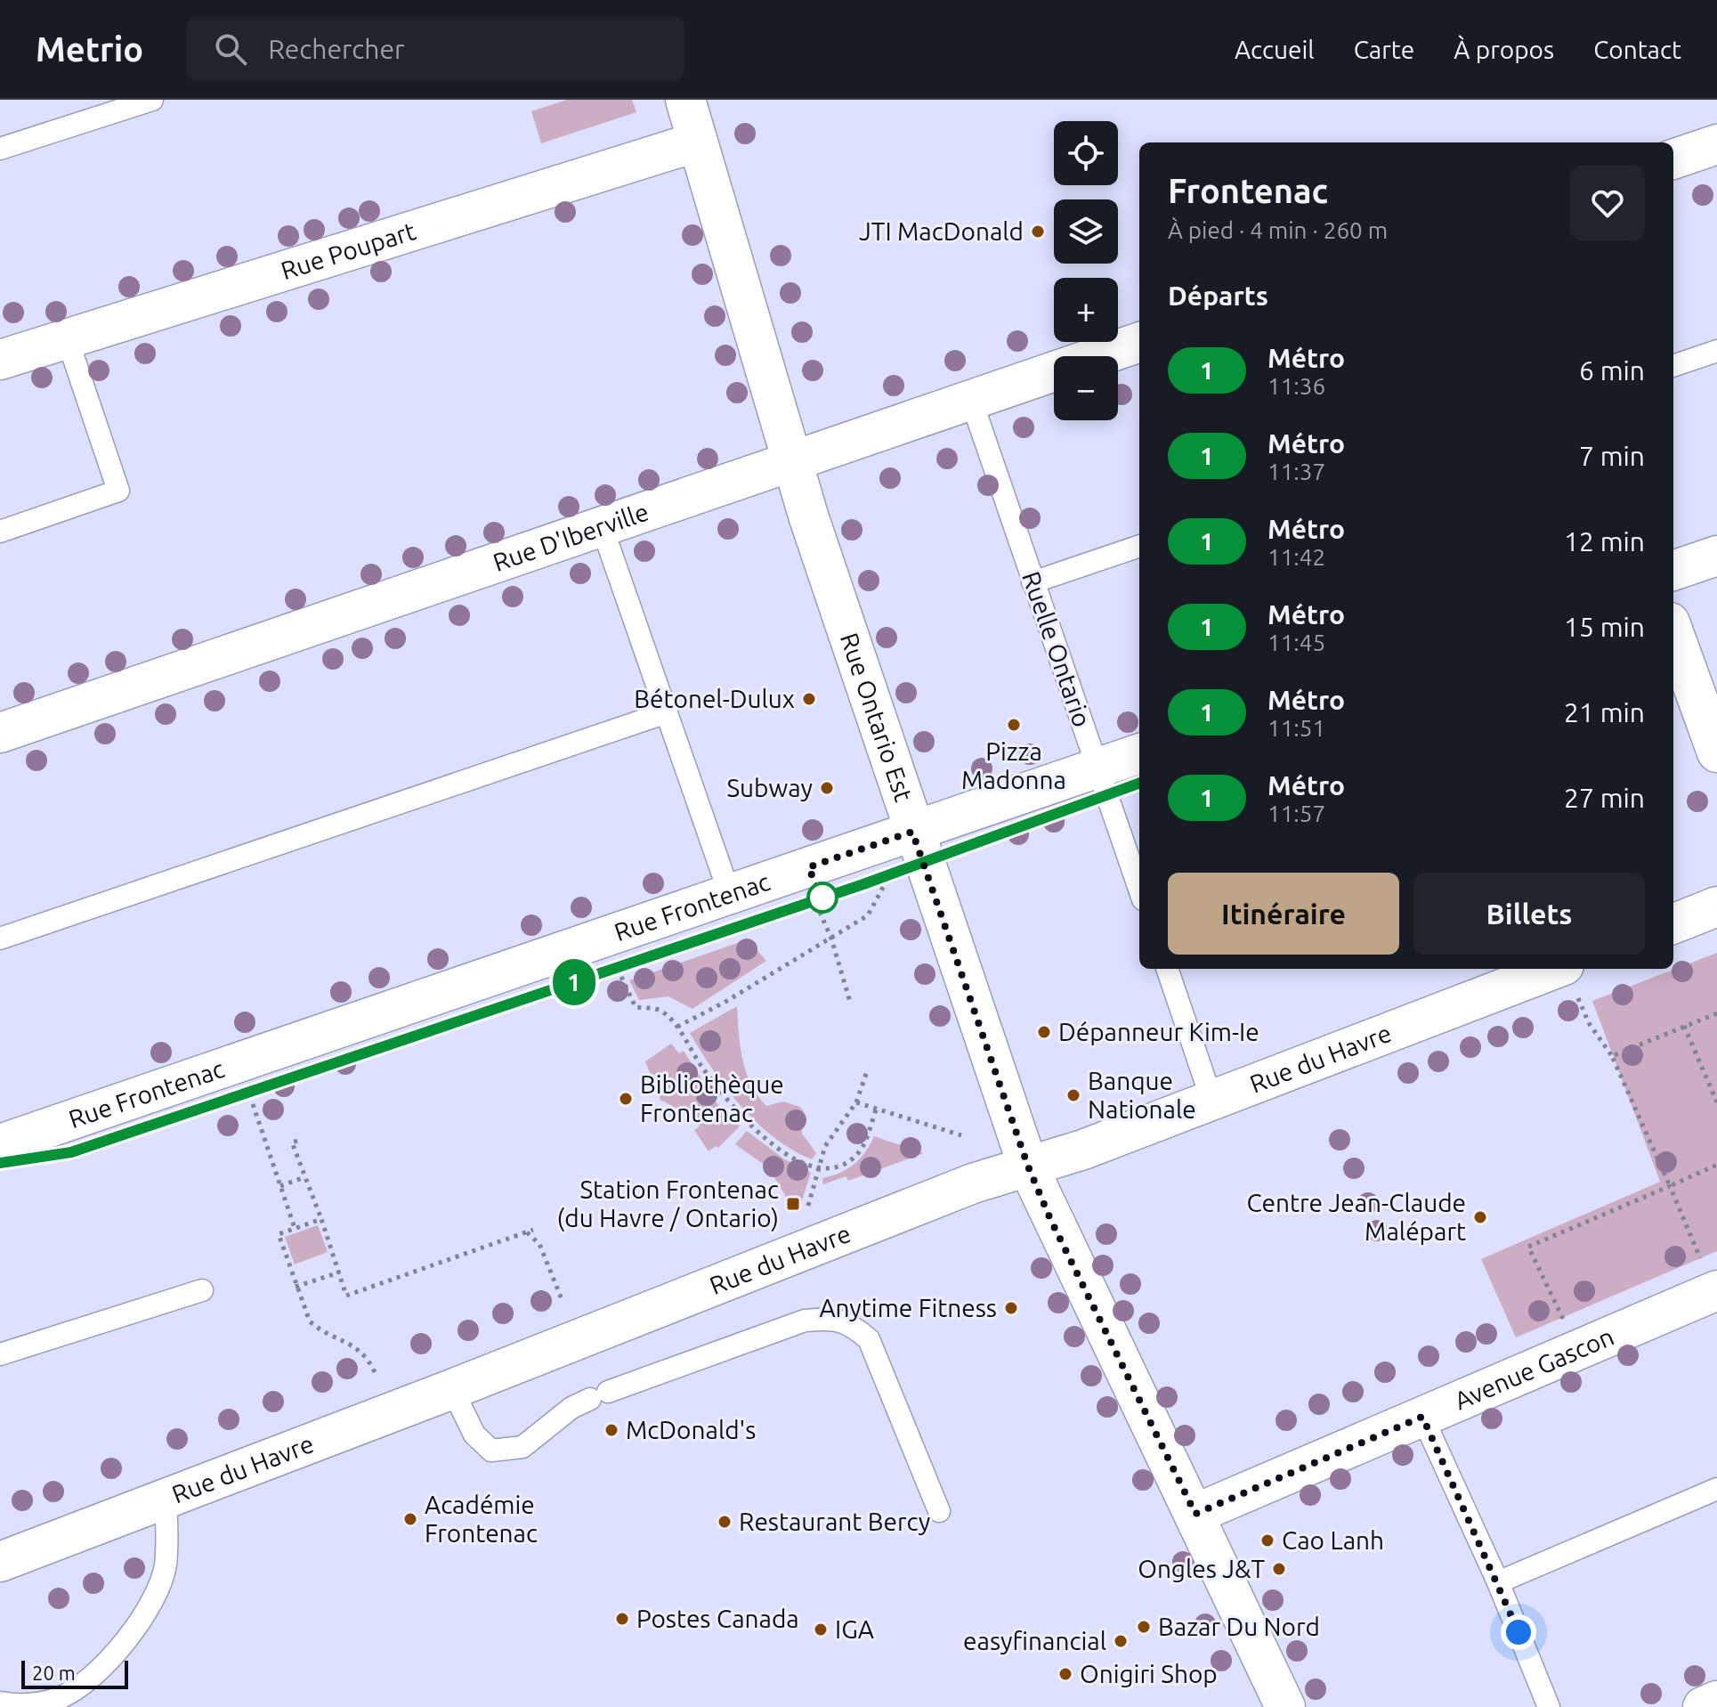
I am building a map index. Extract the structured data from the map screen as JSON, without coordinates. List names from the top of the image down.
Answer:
{
  "streets": {
    "main road": [
      "Rue Poupart",
      "Rue D'Iberville",
      "Rue Ontario Est",
      "Rue Frontenac",
      "Rue du Havre",
      "Avenue Gascon"
    ],
    "lane": ["Ruelle Ontario"]
  },
  "crossings": [
    ["Rue Poupart", "Rue Ontario Est"],
    ["Rue D'Iberville", "Ruelle Ontario"],
    ["Rue D'Iberville", "Rue Ontario Est"],
    ["Ruelle Ontario", "Rue Frontenac"],
    ["Rue Ontario Est", "Rue Frontenac"],
    ["Rue Ontario Est", "Rue du Havre"],
    ["Rue Ontario Est", "Avenue Gascon"]
  ],
  "places": {
    "other": [
      "JTI MacDonald",
      "Bétonel-Dulux",
      "Pizza Madonna",
      "Subway",
      "Dépanneur Kim-Ie",
      "Banque Nationale",
      "Bibliothèque Frontenac",
      "Centre Jean-Claude Malépart",
      "Anytime Fitness",
      "McDonald's",
      "Académie Frontenac",
      "Restaurant Bercy",
      "Cao Lanh",
      "Ongles J&T",
      "Postes Canada",
      "Bazar Du Nord",
      "IGA",
      "easyfinancial",
      "Onigiri Shop"
    ],
    "transit": ["Station Frontenac (du Havre / Ontario)"]
  },
  "lines": ["metro line 1"],
  "scale_bar": "20 m",
  "page": {
    "header": "Metrio",
    "search": "Rechercher",
    "nav": [
      "Accueil",
      "Carte",
      "À propos",
      "Contact"
    ],
    "on_map": "1",
    "map_buttons": ["+", "−"],
    "heading": [
      ["Frontenac", "À pied · 4 min · 260 m"],
      "Départs"
    ],
    "list": [
      {
        "mark": "1",
        "name": "Métro",
        "note": "11:36",
        "value": "6 min"
      },
      {
        "mark": "1",
        "name": "Métro",
        "note": "11:37",
        "value": "7 min"
      },
      {
        "mark": "1",
        "name": "Métro",
        "note": "11:42",
        "value": "12 min"
      },
      {
        "mark": "1",
        "name": "Métro",
        "note": "11:45",
        "value": "15 min"
      },
      {
        "mark": "1",
        "name": "Métro",
        "note": "11:51",
        "value": "21 min"
      },
      {
        "mark": "1",
        "name": "Métro",
        "note": "11:57",
        "value": "27 min"
      }
    ],
    "buttons": ["Itinéraire", "Billets"],
    "scale": "20 m"
  }
}
